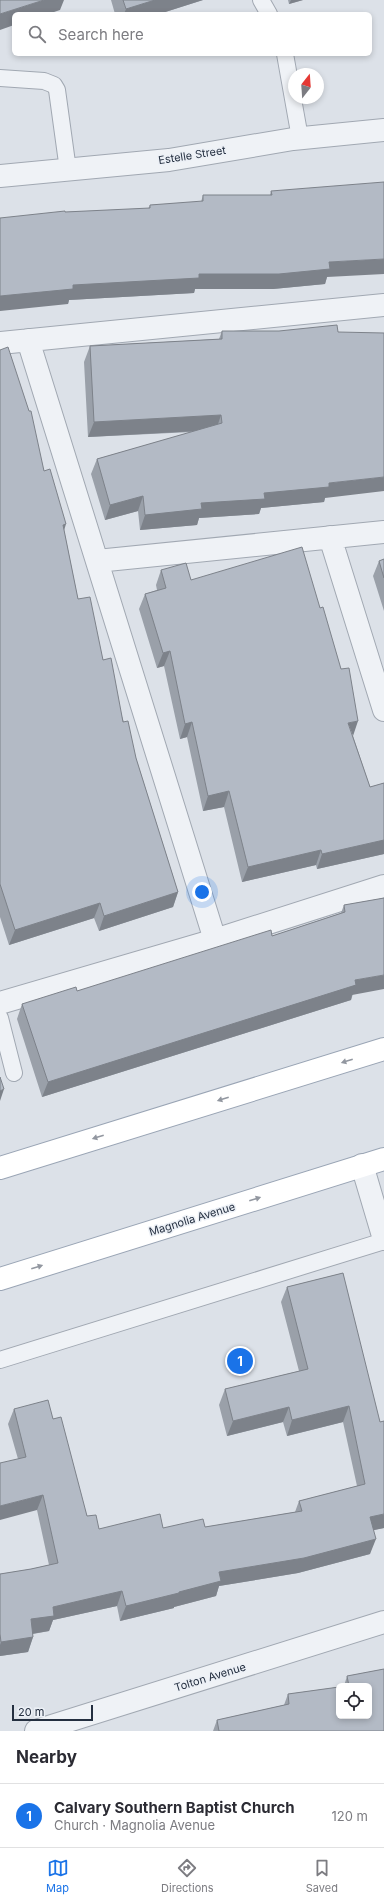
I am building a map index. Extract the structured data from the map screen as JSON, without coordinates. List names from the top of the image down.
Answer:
{
  "streets": {
    "main road": ["Magnolia Avenue"],
    "street": ["Estelle Street", "Tolton Avenue"]
  },
  "scale_bar": "20 m",
  "north": "top",
  "page": {
    "search": "Search here",
    "pins": "1",
    "scale": "20 m",
    "heading": "Nearby",
    "list": [
      {
        "mark": "1",
        "name": "Calvary Southern Baptist Church",
        "note": "Church · Magnolia Avenue",
        "value": "120 m"
      }
    ],
    "nav": ["Map", "Directions", "Saved"]
  }
}
